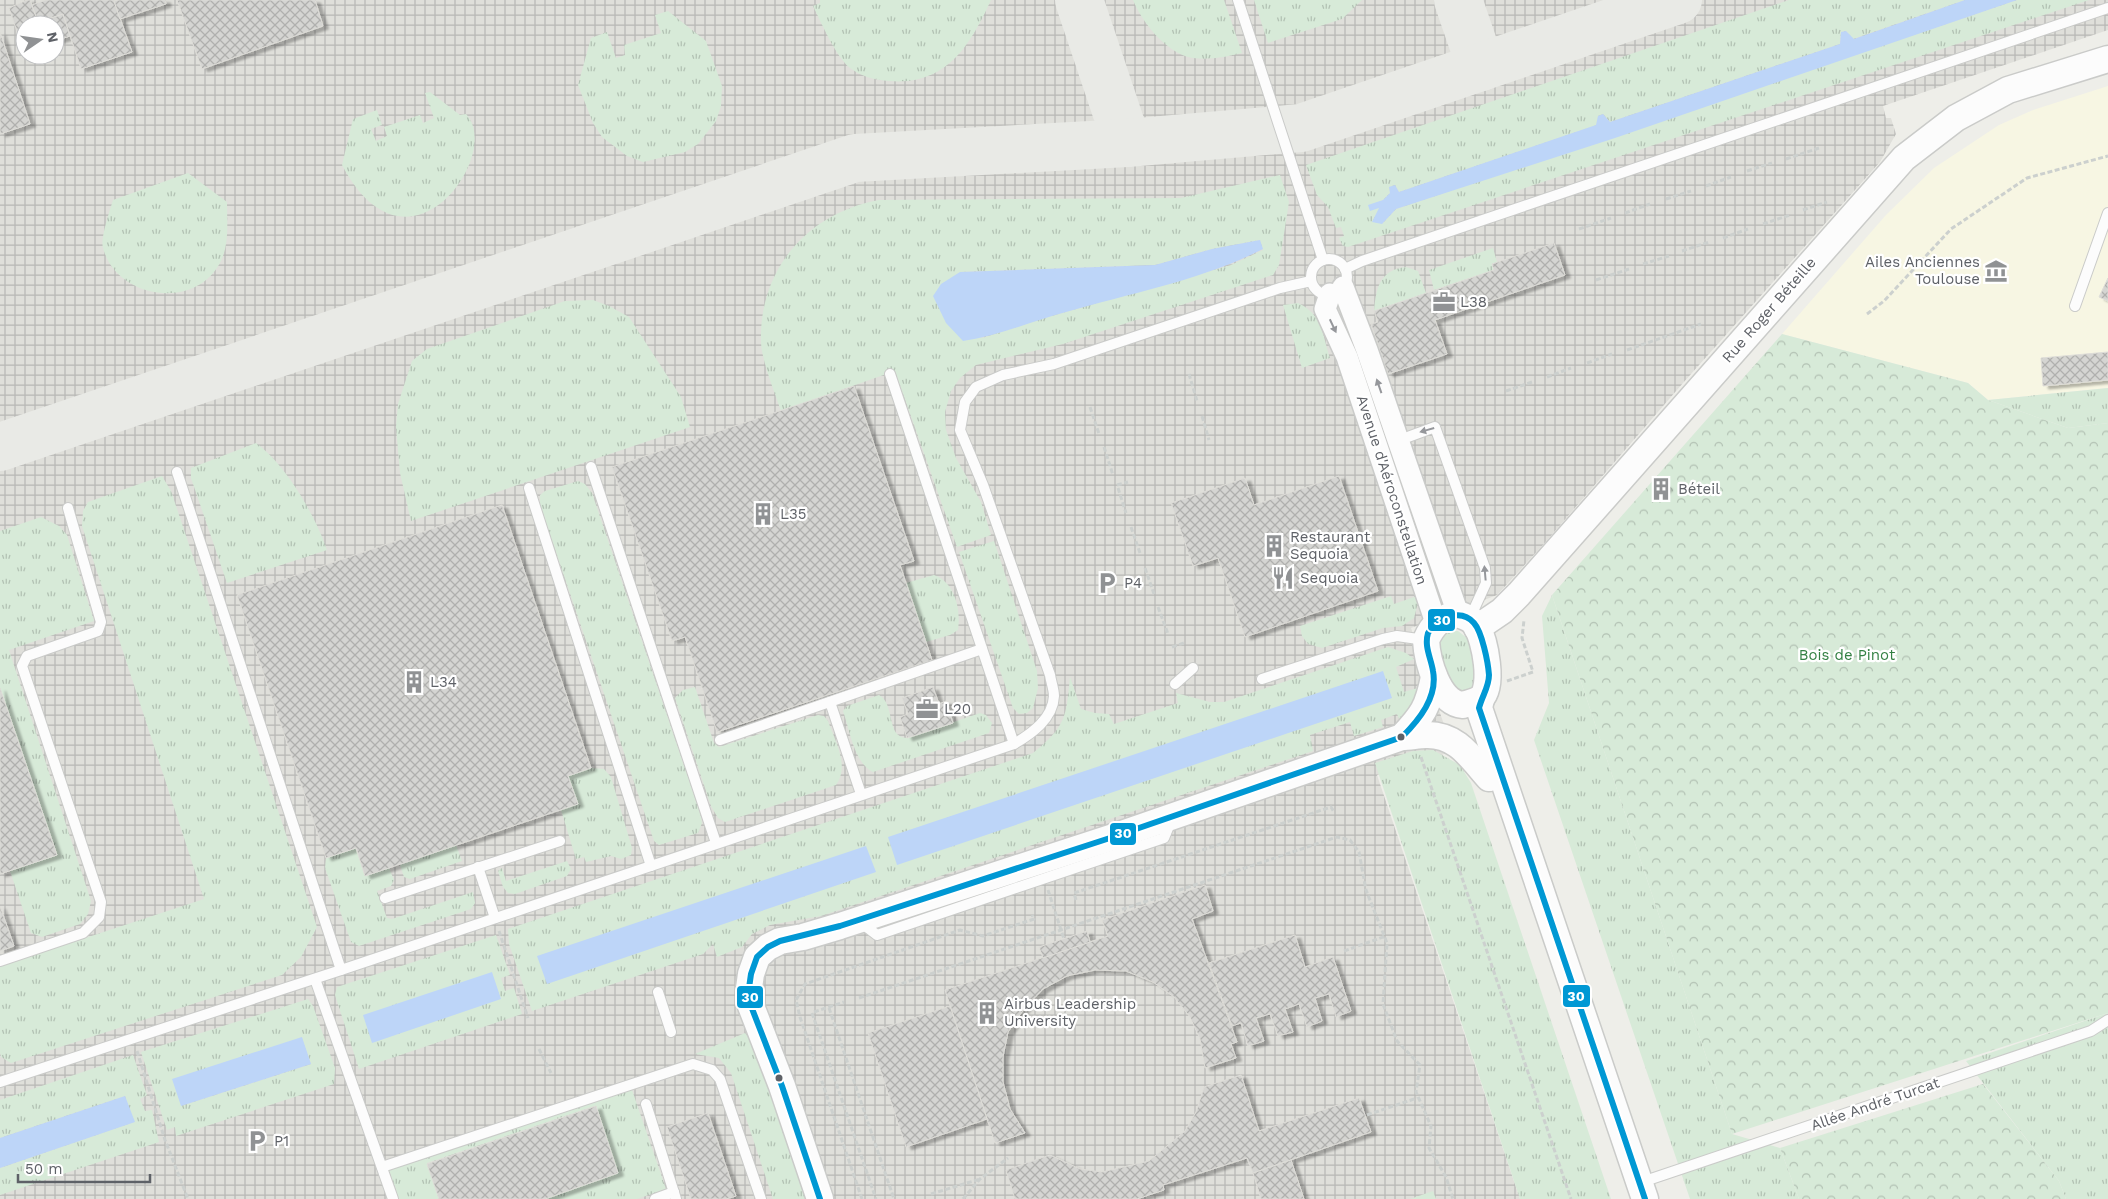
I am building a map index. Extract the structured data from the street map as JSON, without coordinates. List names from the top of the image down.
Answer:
{
  "streets": {
    "street": ["Rue Roger Béteille", "Avenue d'Aéroconstellation"],
    "lane": ["Allée André Turcat"]
  },
  "crossings": [
    ["Rue Roger Béteille", "Avenue d'Aéroconstellation"]
  ],
  "parks": ["Bois de Pinot"],
  "places": {
    "museum": ["Ailes Anciennes Toulouse"],
    "office": ["L38", "L20"],
    "building": [
      "Béteil",
      "L35",
      "Restaurant Sequoia",
      "L34",
      "Airbus Leadership University"
    ],
    "restaurant": ["Sequoia"],
    "parking": ["P4", "P1"]
  },
  "lines": ["transit line 30"],
  "scale_bar": "50 m",
  "north": "right"
}
